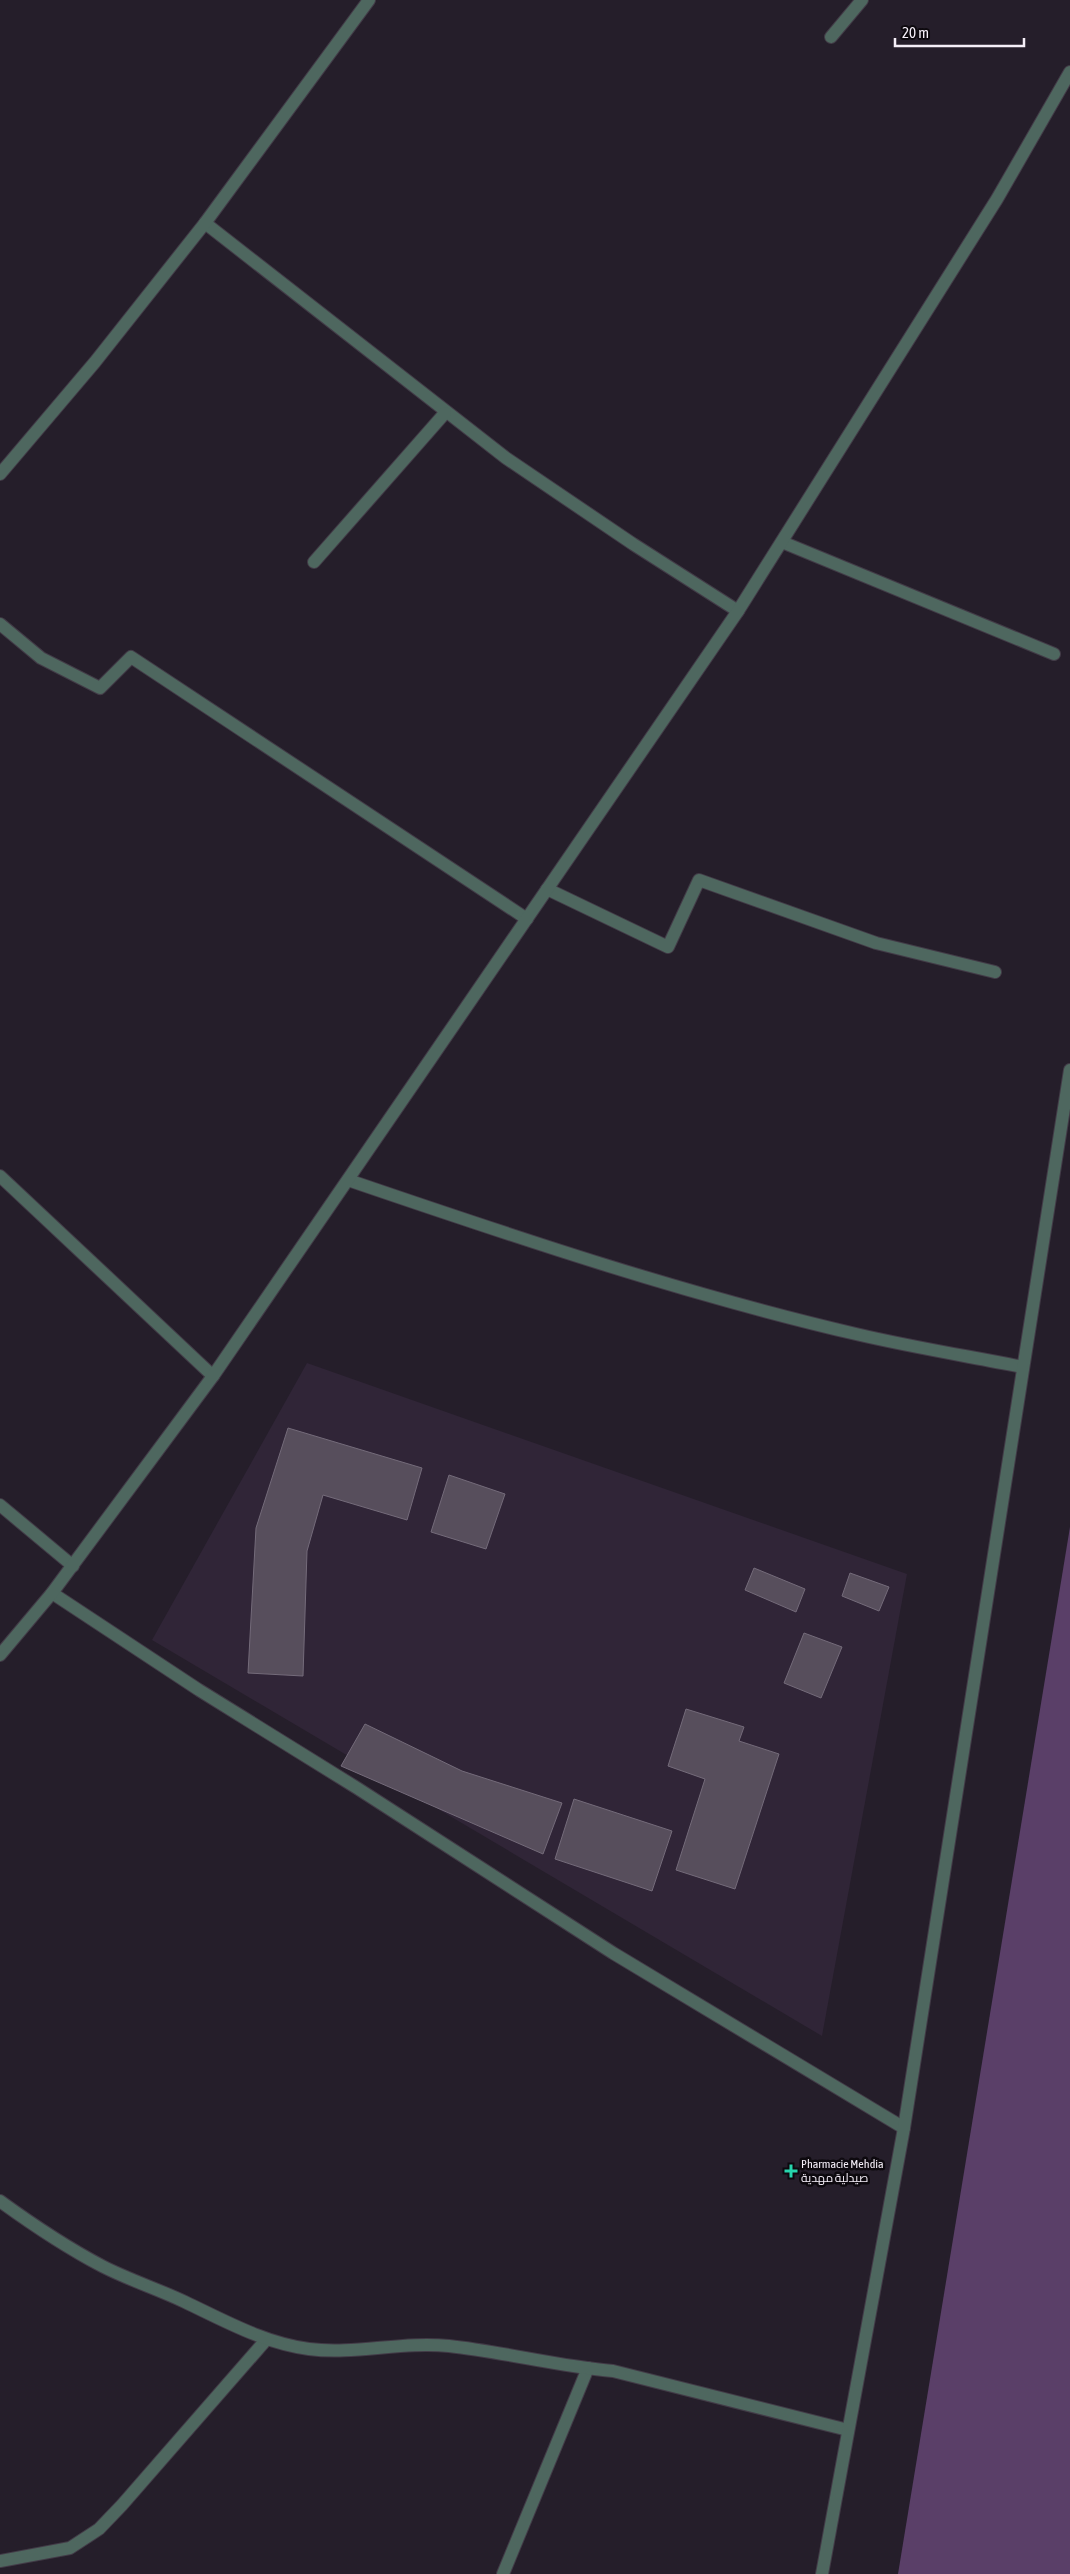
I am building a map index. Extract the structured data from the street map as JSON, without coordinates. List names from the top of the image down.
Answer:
{
  "places": {
    "health": ["Pharmacie Mehdia صيدلية مهدية"]
  },
  "scale_bar": "20 m"
}
